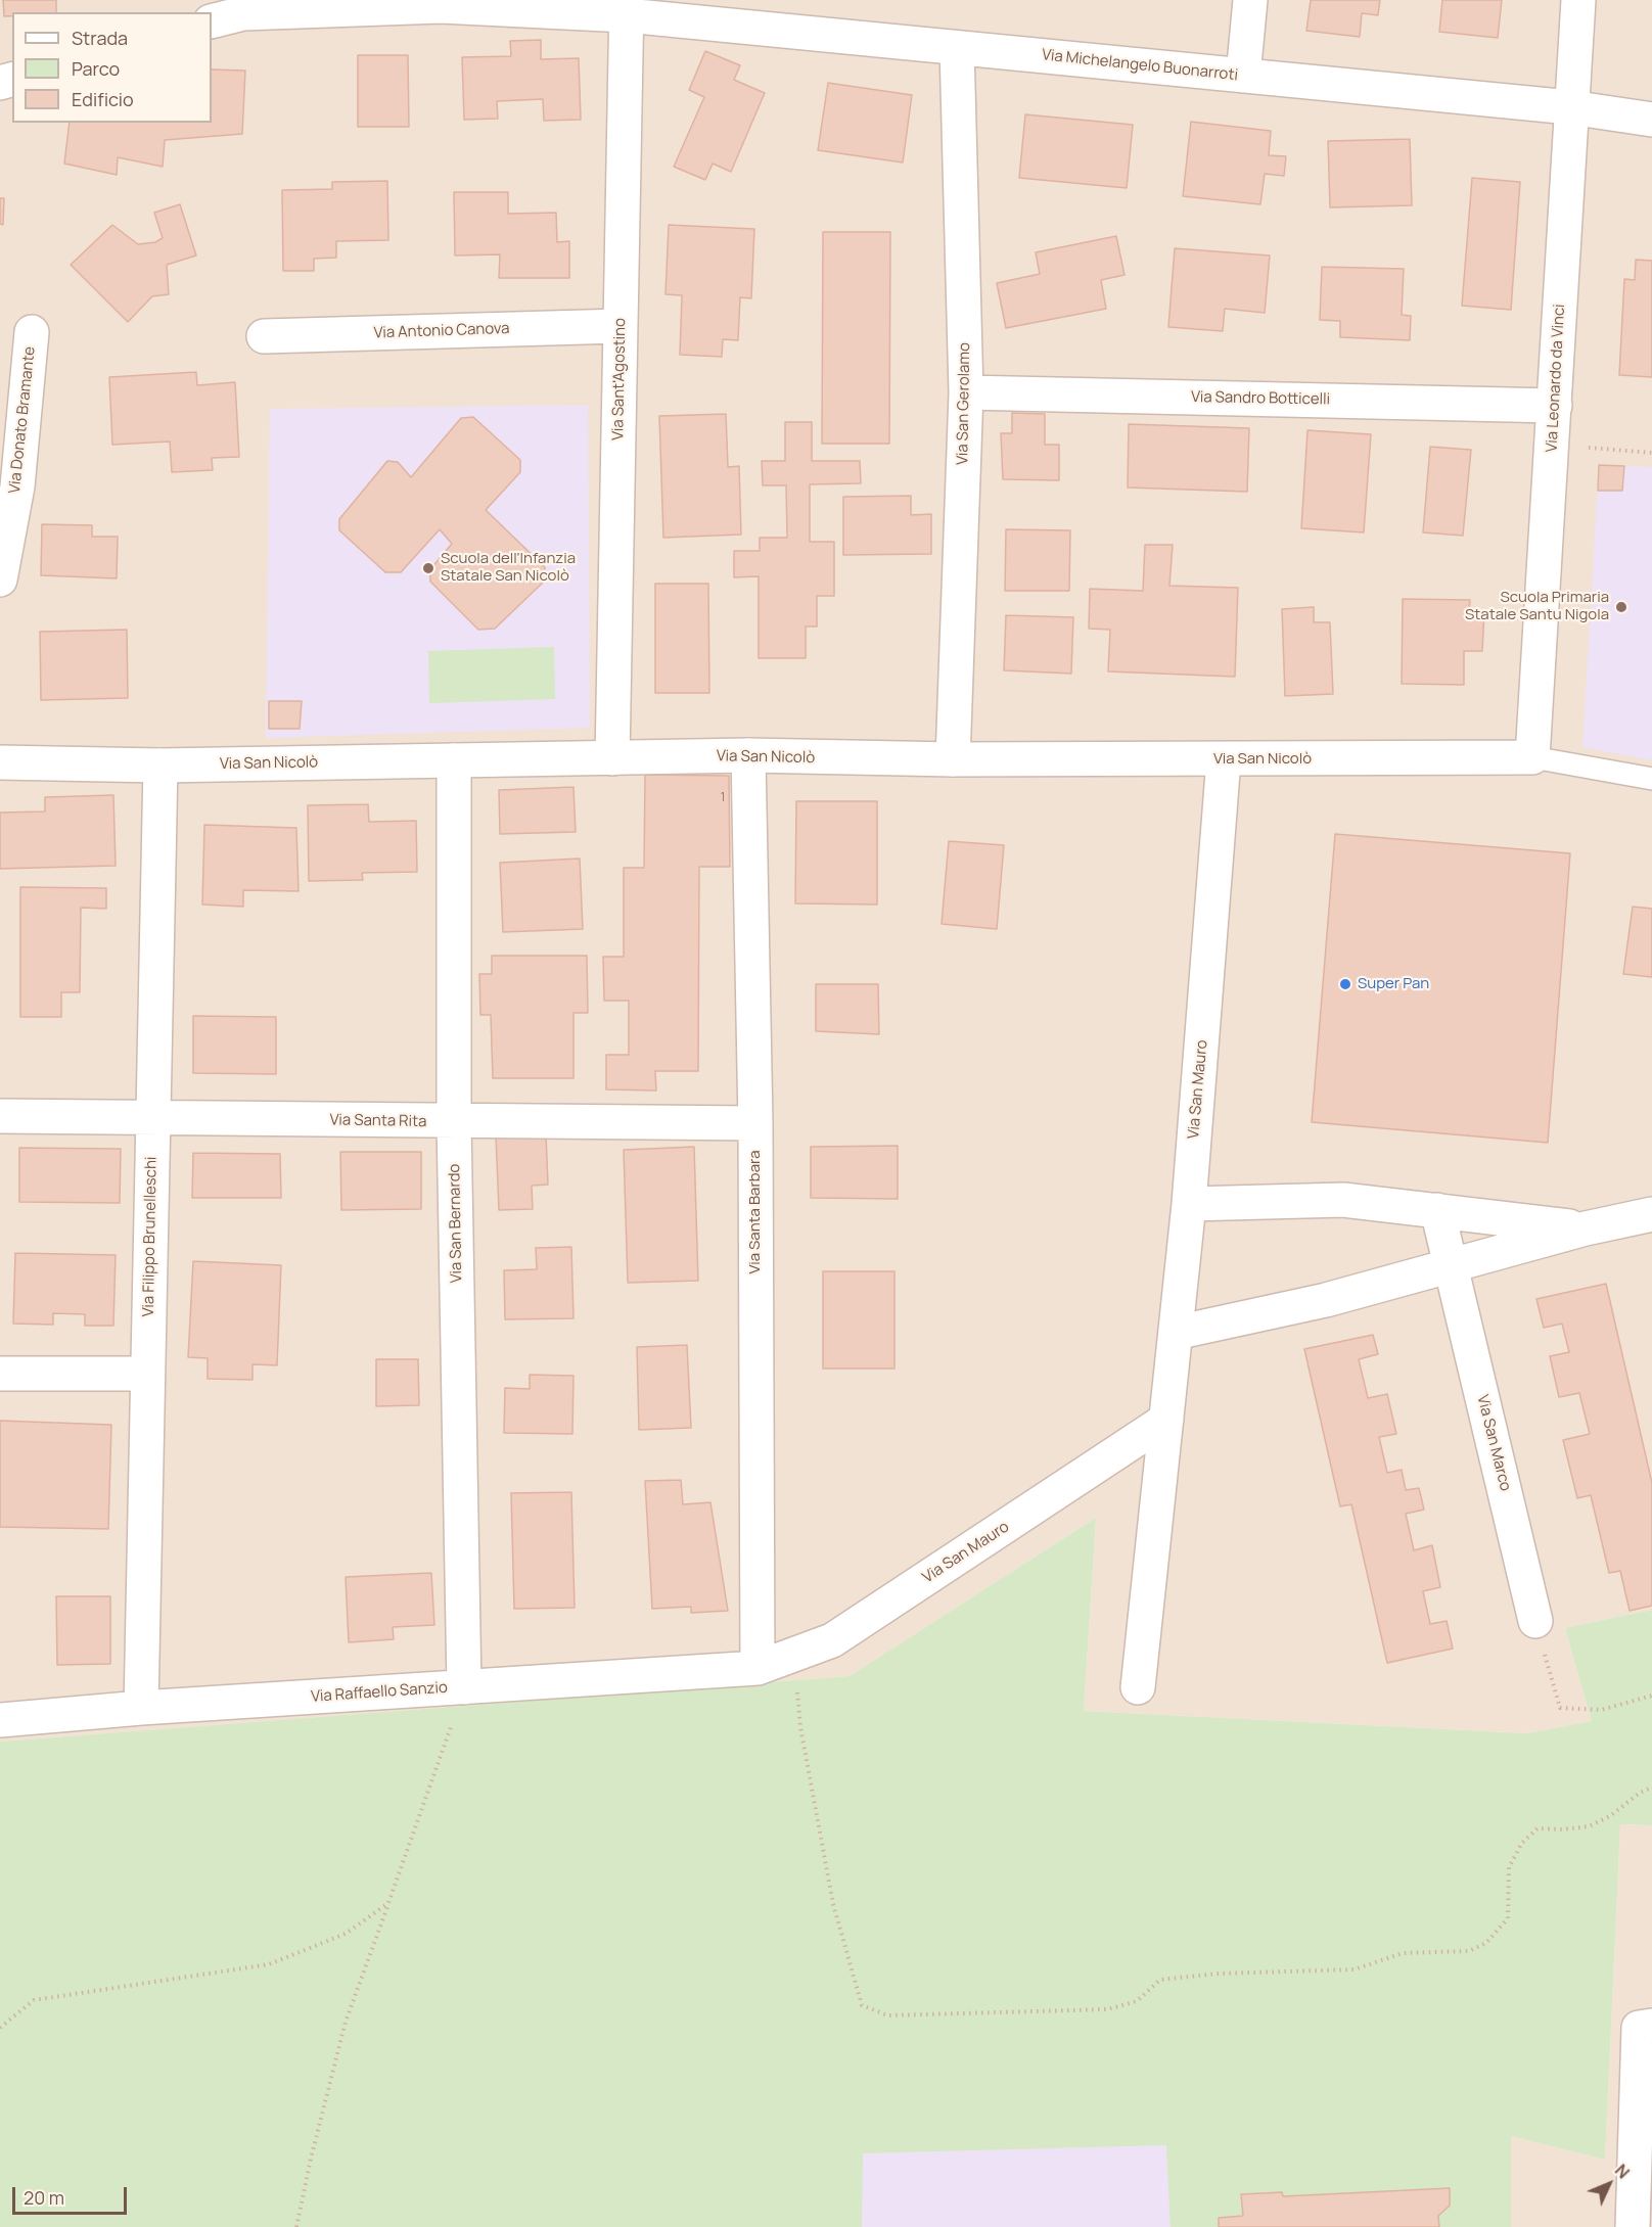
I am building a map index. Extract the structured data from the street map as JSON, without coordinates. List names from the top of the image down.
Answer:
{
  "streets": {
    "street": [
      "Via Michelangelo Buonarroti",
      "Via Antonio Canova",
      "Via Leonardo da Vinci",
      "Via Sant'Agostino",
      "Via Sandro Botticelli",
      "Via San Gerolamo",
      "Via Donato Bramante",
      "Via San Nicolò",
      "Via San Mauro",
      "Via Santa Rita",
      "Via Santa Barbara",
      "Via San Bernardo",
      "Via Filippo Brunelleschi",
      "Via San Marco",
      "Via Raffaello Sanzio"
    ]
  },
  "crossings": [
    ["Via Michelangelo Buonarroti", "Via Leonardo da Vinci"],
    ["Via Michelangelo Buonarroti", "Via Sant'Agostino"],
    ["Via Michelangelo Buonarroti", "Via San Gerolamo"],
    ["Via Antonio Canova", "Via Sant'Agostino"],
    ["Via Leonardo da Vinci", "Via Sandro Botticelli"],
    ["Via Leonardo da Vinci", "Via San Nicolò"],
    ["Via Sant'Agostino", "Via San Nicolò"],
    ["Via Sandro Botticelli", "Via San Gerolamo"],
    ["Via San Gerolamo", "Via San Nicolò"],
    ["Via San Nicolò", "Via San Mauro"],
    ["Via San Nicolò", "Via Santa Barbara"],
    ["Via San Nicolò", "Via San Bernardo"],
    ["Via San Nicolò", "Via Filippo Brunelleschi"],
    ["Via San Mauro", "Via Santa Barbara"],
    ["Via San Mauro", "Via Raffaello Sanzio"],
    ["Via Santa Rita", "Via Santa Barbara"],
    ["Via Santa Rita", "Via San Bernardo"],
    ["Via Santa Rita", "Via Filippo Brunelleschi"],
    ["Via Santa Barbara", "Via Raffaello Sanzio"],
    ["Via San Bernardo", "Via Raffaello Sanzio"],
    ["Via Filippo Brunelleschi", "Via Raffaello Sanzio"]
  ],
  "places": ["Scuola dell'Infanzia Statale San Nicolò", "Scuola Primaria Statale Santu Nigola", "Super Pan"],
  "house_numbers": ["1"],
  "legend": ["Strada", "Parco", "Edificio"],
  "scale_bar": "20 m",
  "north": "top right"
}
